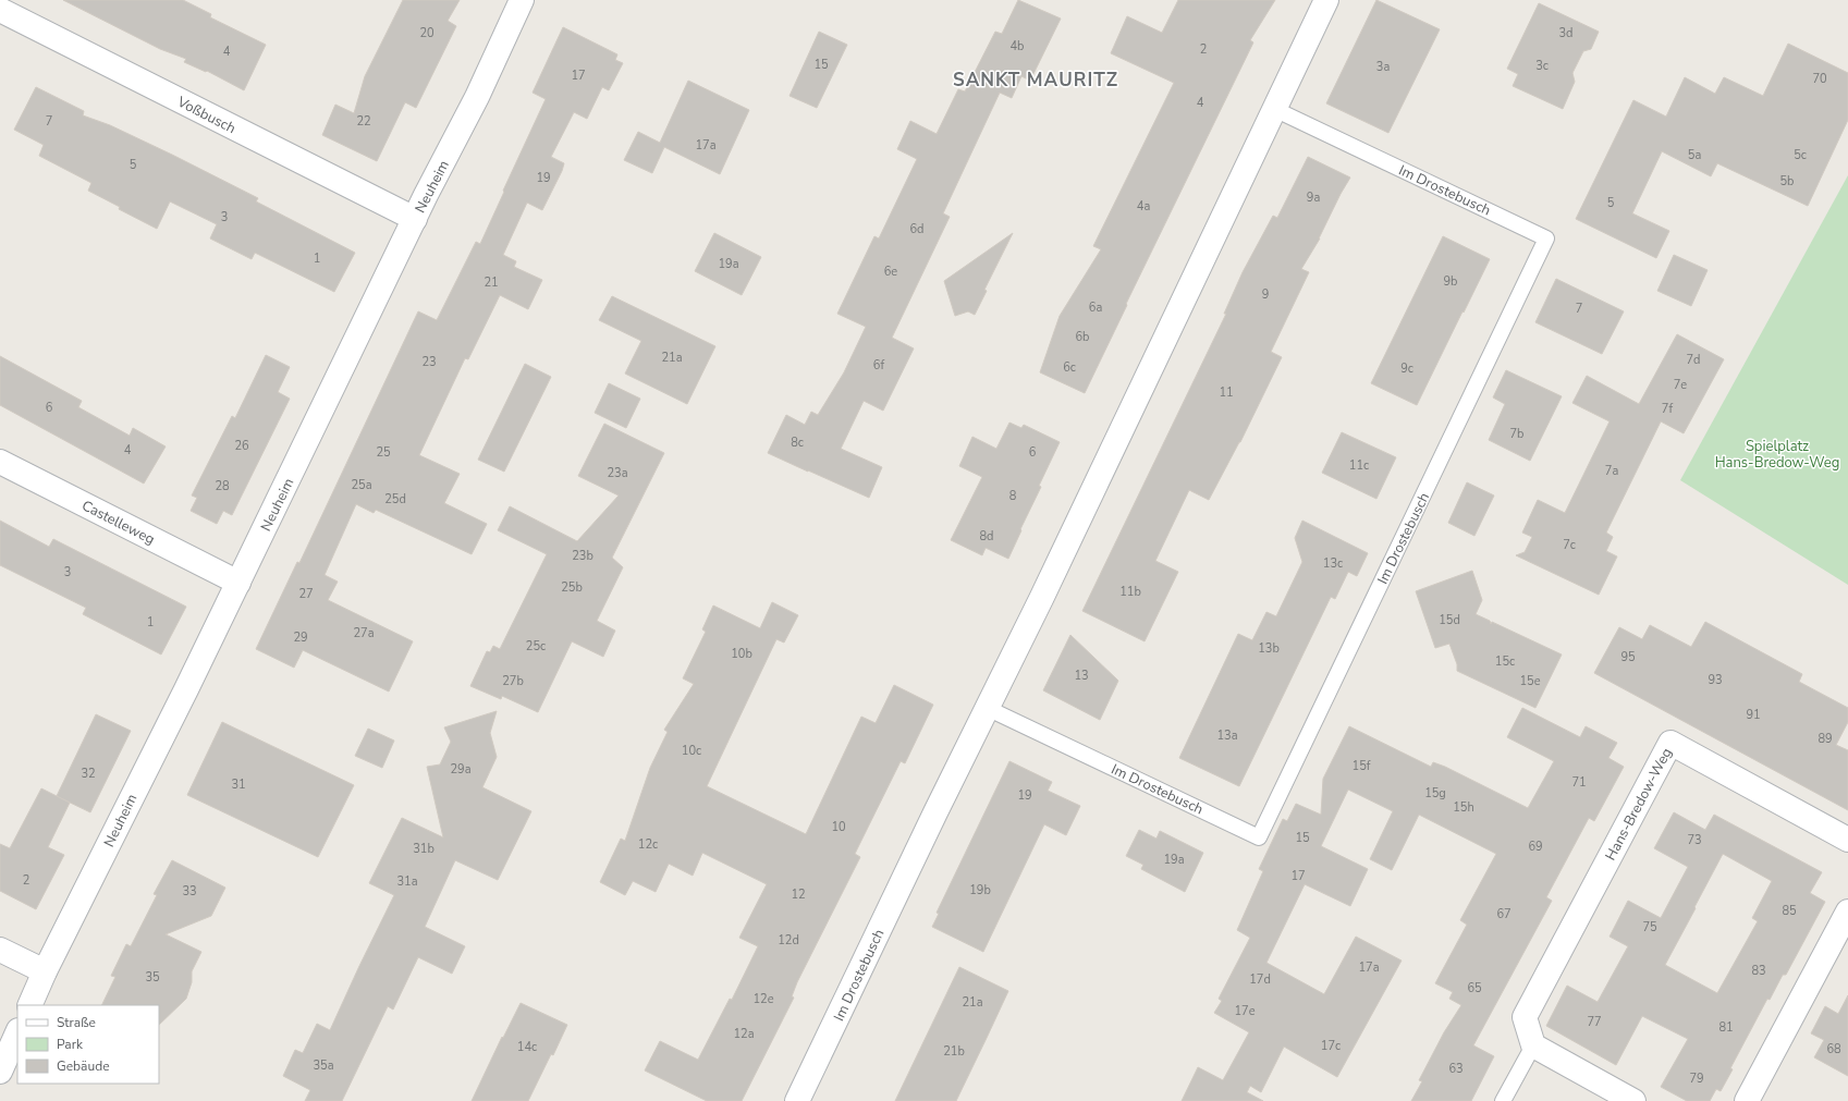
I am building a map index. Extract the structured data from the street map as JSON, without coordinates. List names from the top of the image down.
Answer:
{
  "streets": {
    "street": [
      "Voßbusch",
      "Neuheim",
      "Im Drostebusch",
      "Castelleweg",
      "Hans-Bredow-Weg"
    ]
  },
  "crossings": [
    ["Voßbusch", "Neuheim"],
    ["Neuheim", "Castelleweg"]
  ],
  "districts": ["SANKT MAURITZ"],
  "parks": ["Spielplatz Hans-Bredow-Weg"],
  "house_numbers": [
    "20",
    "3d",
    "4b",
    "2",
    "4",
    "15",
    "3c",
    "3a",
    "17",
    "70",
    "4",
    "7",
    "22",
    "17a",
    "5a",
    "5c",
    "5",
    "19",
    "5b",
    "9a",
    "5",
    "4a",
    "3",
    "6d",
    "1",
    "19a",
    "6e",
    "9b",
    "21",
    "9",
    "6a",
    "7",
    "6b",
    "21a",
    "7d",
    "23",
    "6f",
    "6c",
    "9c",
    "7e",
    "11",
    "6",
    "7f",
    "7b",
    "8c",
    "26",
    "4",
    "25",
    "6",
    "11c",
    "7a",
    "23a",
    "25a",
    "28",
    "8",
    "25d",
    "8d",
    "7c",
    "23b",
    "13c",
    "3",
    "25b",
    "11b",
    "27",
    "15d",
    "1",
    "27a",
    "29",
    "25c",
    "13b",
    "10b",
    "95",
    "15c",
    "13",
    "93",
    "27b",
    "15e",
    "91",
    "13a",
    "89",
    "10c",
    "15f",
    "29a",
    "32",
    "71",
    "31",
    "15g",
    "19",
    "15h",
    "10",
    "15",
    "73",
    "12c",
    "69",
    "31b",
    "19a",
    "17",
    "2",
    "31a",
    "19b",
    "33",
    "12",
    "85",
    "67",
    "75",
    "12d",
    "17a",
    "83",
    "35",
    "17d",
    "65",
    "12e",
    "21a",
    "17e",
    "77",
    "81",
    "12a",
    "17c",
    "14c",
    "68",
    "21b",
    "35a",
    "63",
    "79"
  ],
  "legend": ["Straße", "Park", "Gebäude"]
}
